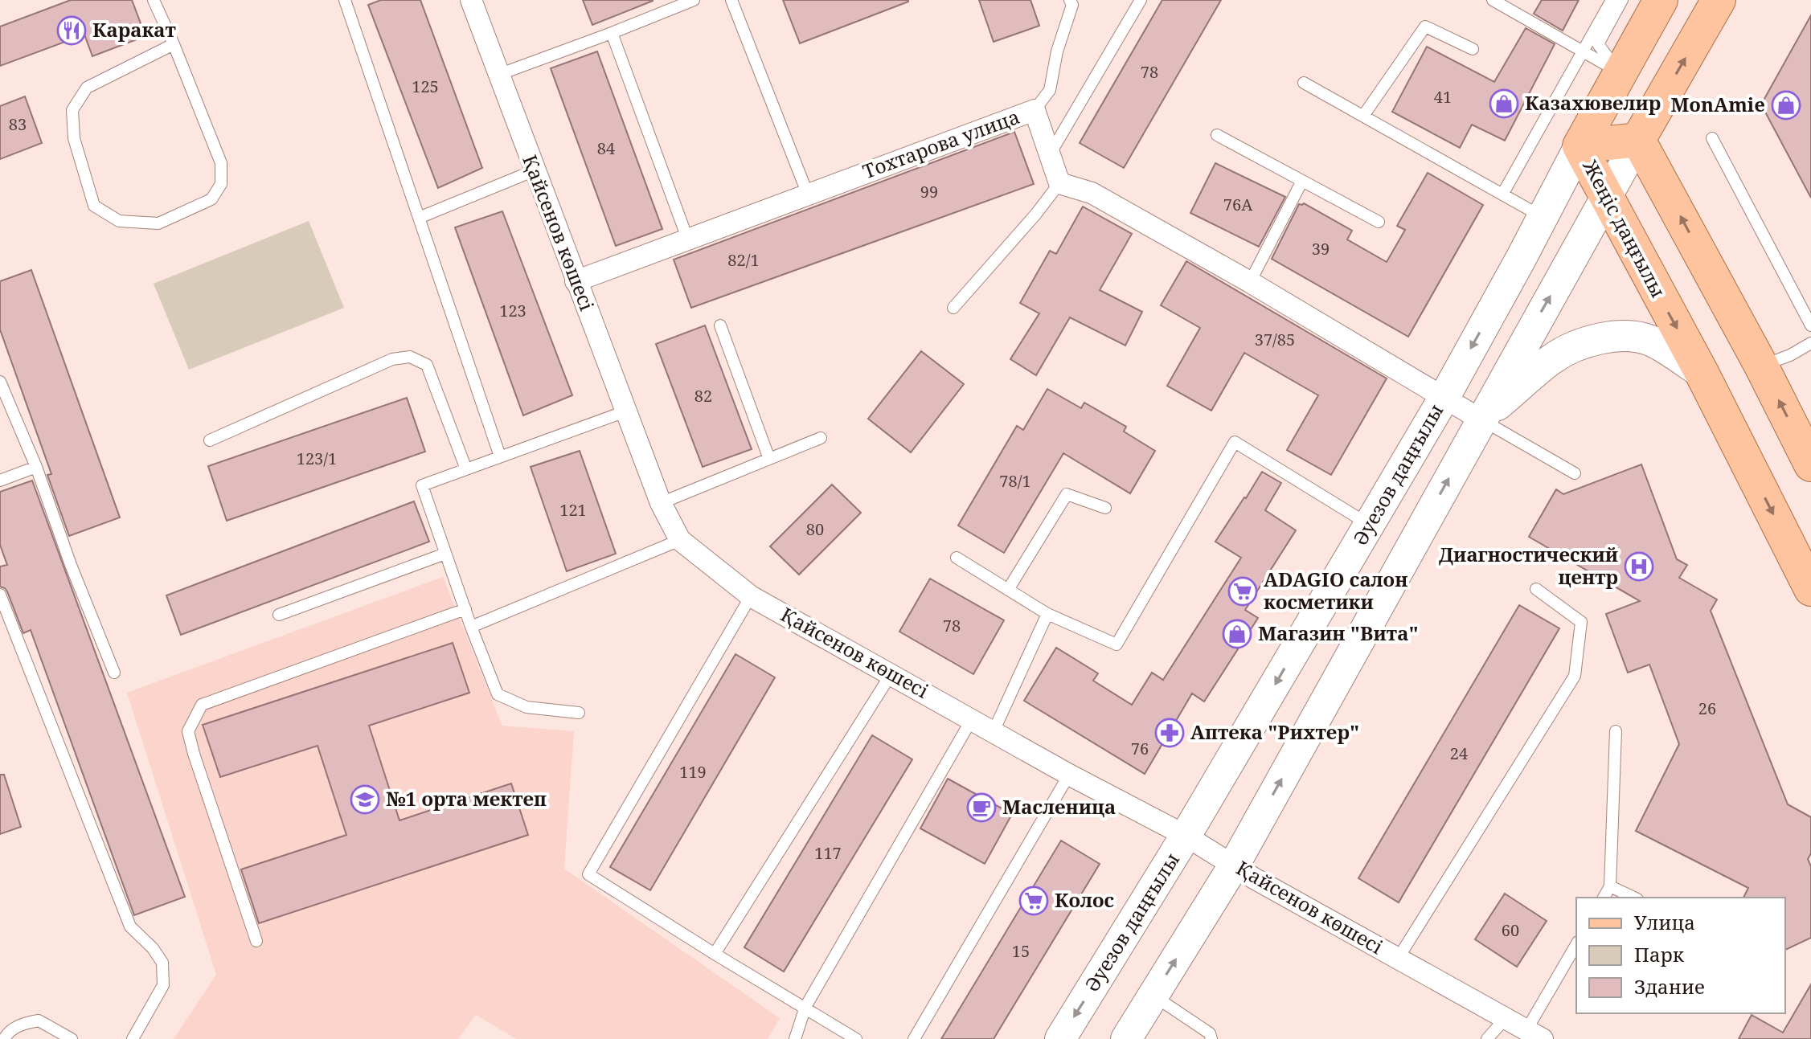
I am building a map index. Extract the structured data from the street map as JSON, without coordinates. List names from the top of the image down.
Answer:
{
  "streets": {
    "main road": ["Жеңіс даңғылы", "Әуезов даңғылы"],
    "street": ["Тохтарова улица", "Қайсенов көшесі"]
  },
  "crossings": [
    ["Тохтарова улица", "Қайсенов көшесі"],
    ["Жеңіс даңғылы", "Әуезов даңғылы"],
    ["Қайсенов көшесі", "Әуезов даңғылы"]
  ],
  "places": {
    "restaurant": ["Каракат"],
    "shop": ["Казахювелир", "MonAmie", "Магазин \"Вита\""],
    "hospital": ["Диагностический центр"],
    "supermarket": ["ADAGIO салон косметики", "Колос"],
    "pharmacy": ["Аптека \"Рихтер\""],
    "school or university": ["№1 орта мектеп"],
    "cafe": ["Масленица"]
  },
  "house_numbers": [
    "78",
    "125",
    "41",
    "83",
    "84",
    "99",
    "76А",
    "39",
    "82/1",
    "123",
    "37/85",
    "82",
    "123/1",
    "78/1",
    "121",
    "80",
    "78",
    "26",
    "76",
    "24",
    "119",
    "117",
    "60",
    "15"
  ],
  "legend": ["Улица", "Парк", "Здание"]
}
